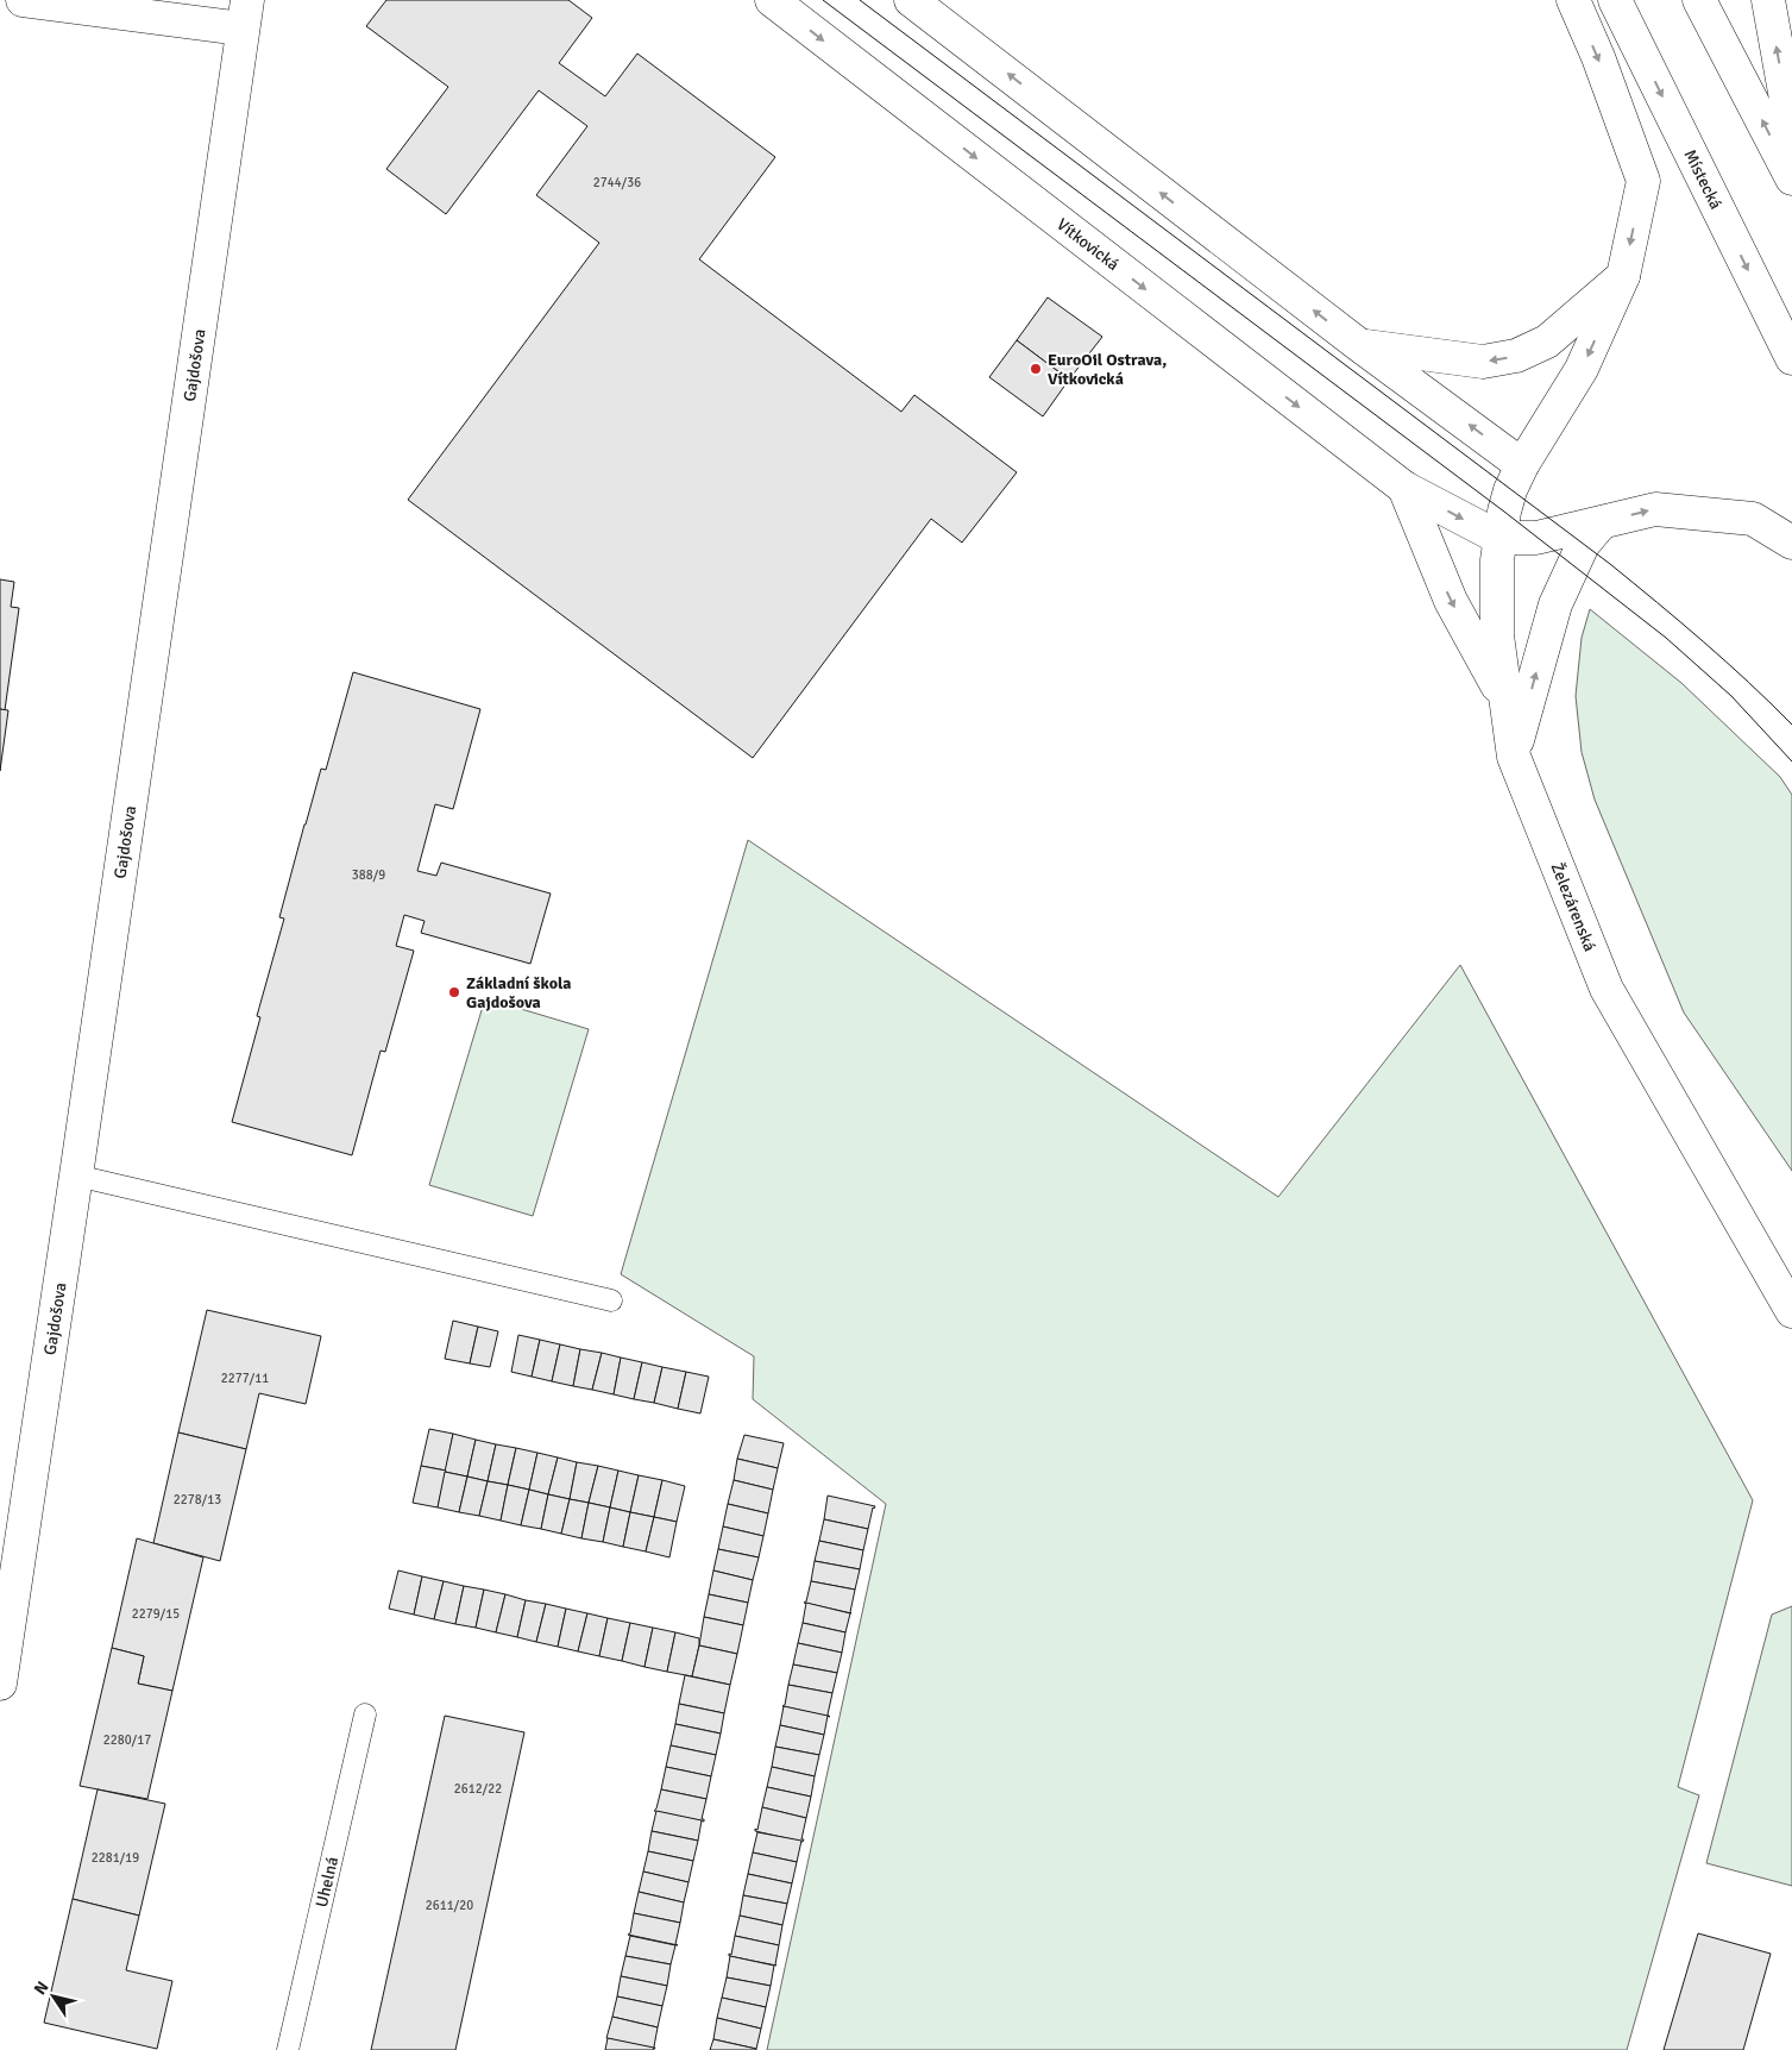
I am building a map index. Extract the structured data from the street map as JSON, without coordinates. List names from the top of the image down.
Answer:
{
  "streets": {
    "main road": [
      "Místecká",
      "Vítkovická",
      "Gajdošova",
      "Železárenská"
    ],
    "lane": ["Uhelná"]
  },
  "crossings": [
    ["Vítkovická", "Železárenská"]
  ],
  "places": ["EuroOil Ostrava, Vítkovická", "Základní škola Gajdošova"],
  "house_numbers": [
    "2744/36",
    "388/9",
    "2277/11",
    "2278/13",
    "2279/15",
    "2280/17",
    "2612/22",
    "2281/19",
    "2611/20"
  ],
  "north": "top left"
}
